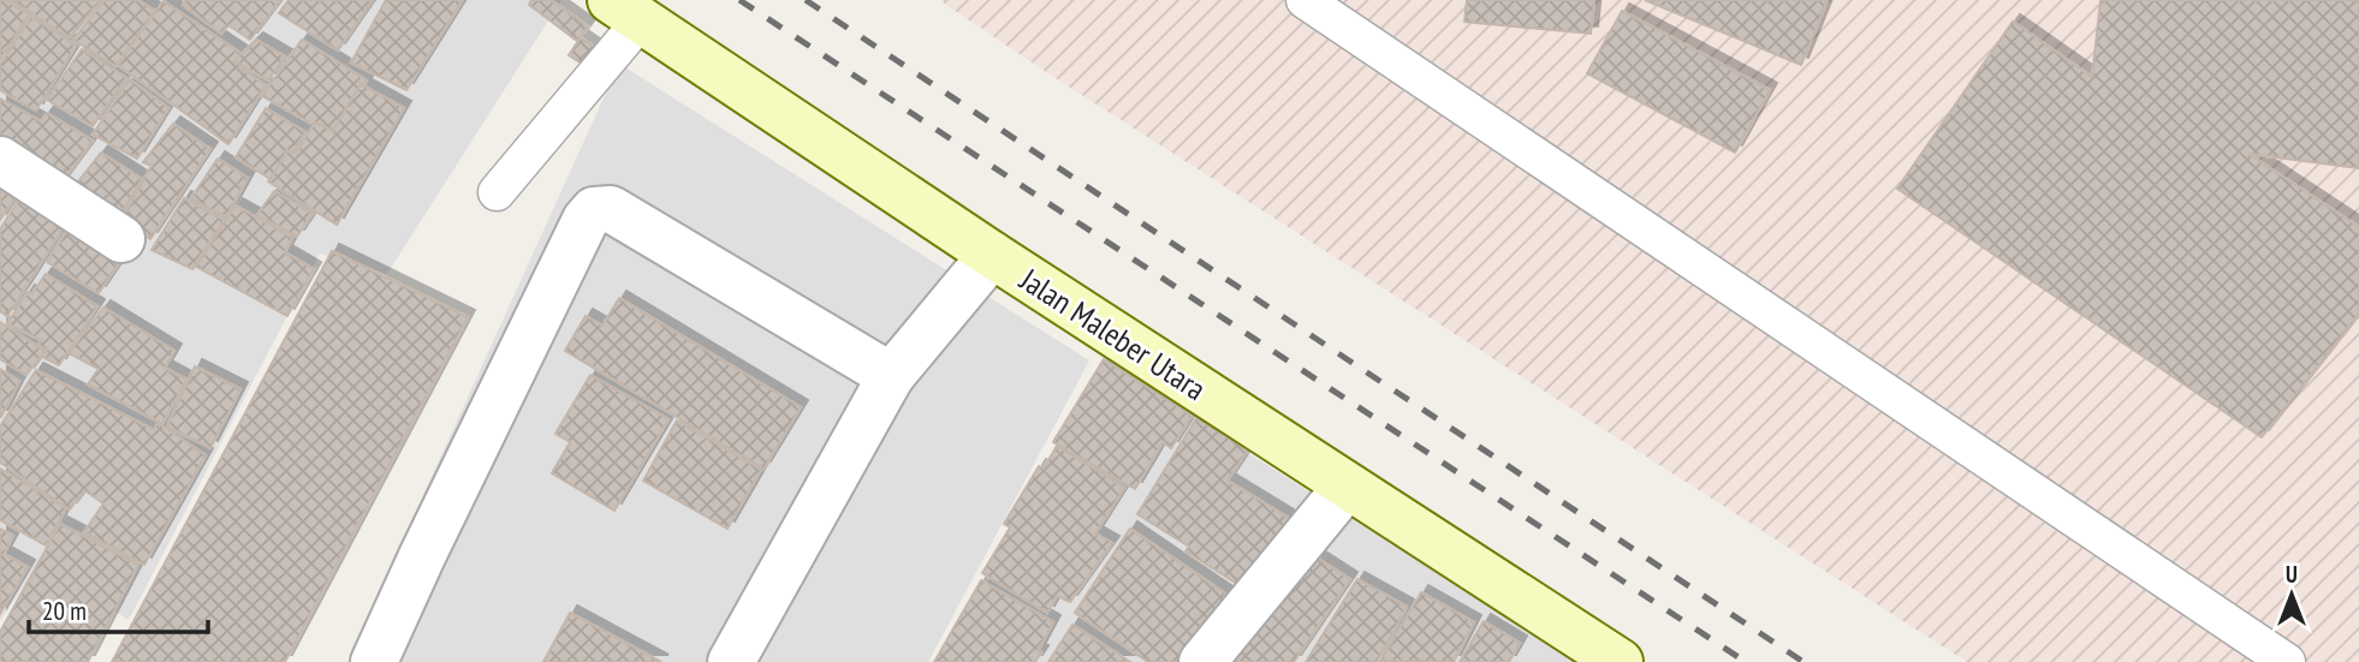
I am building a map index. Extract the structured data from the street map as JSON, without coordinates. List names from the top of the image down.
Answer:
{
  "streets": {
    "street": ["Jalan Maleber Utara"]
  },
  "scale_bar": "20 m",
  "north": "top"
}
